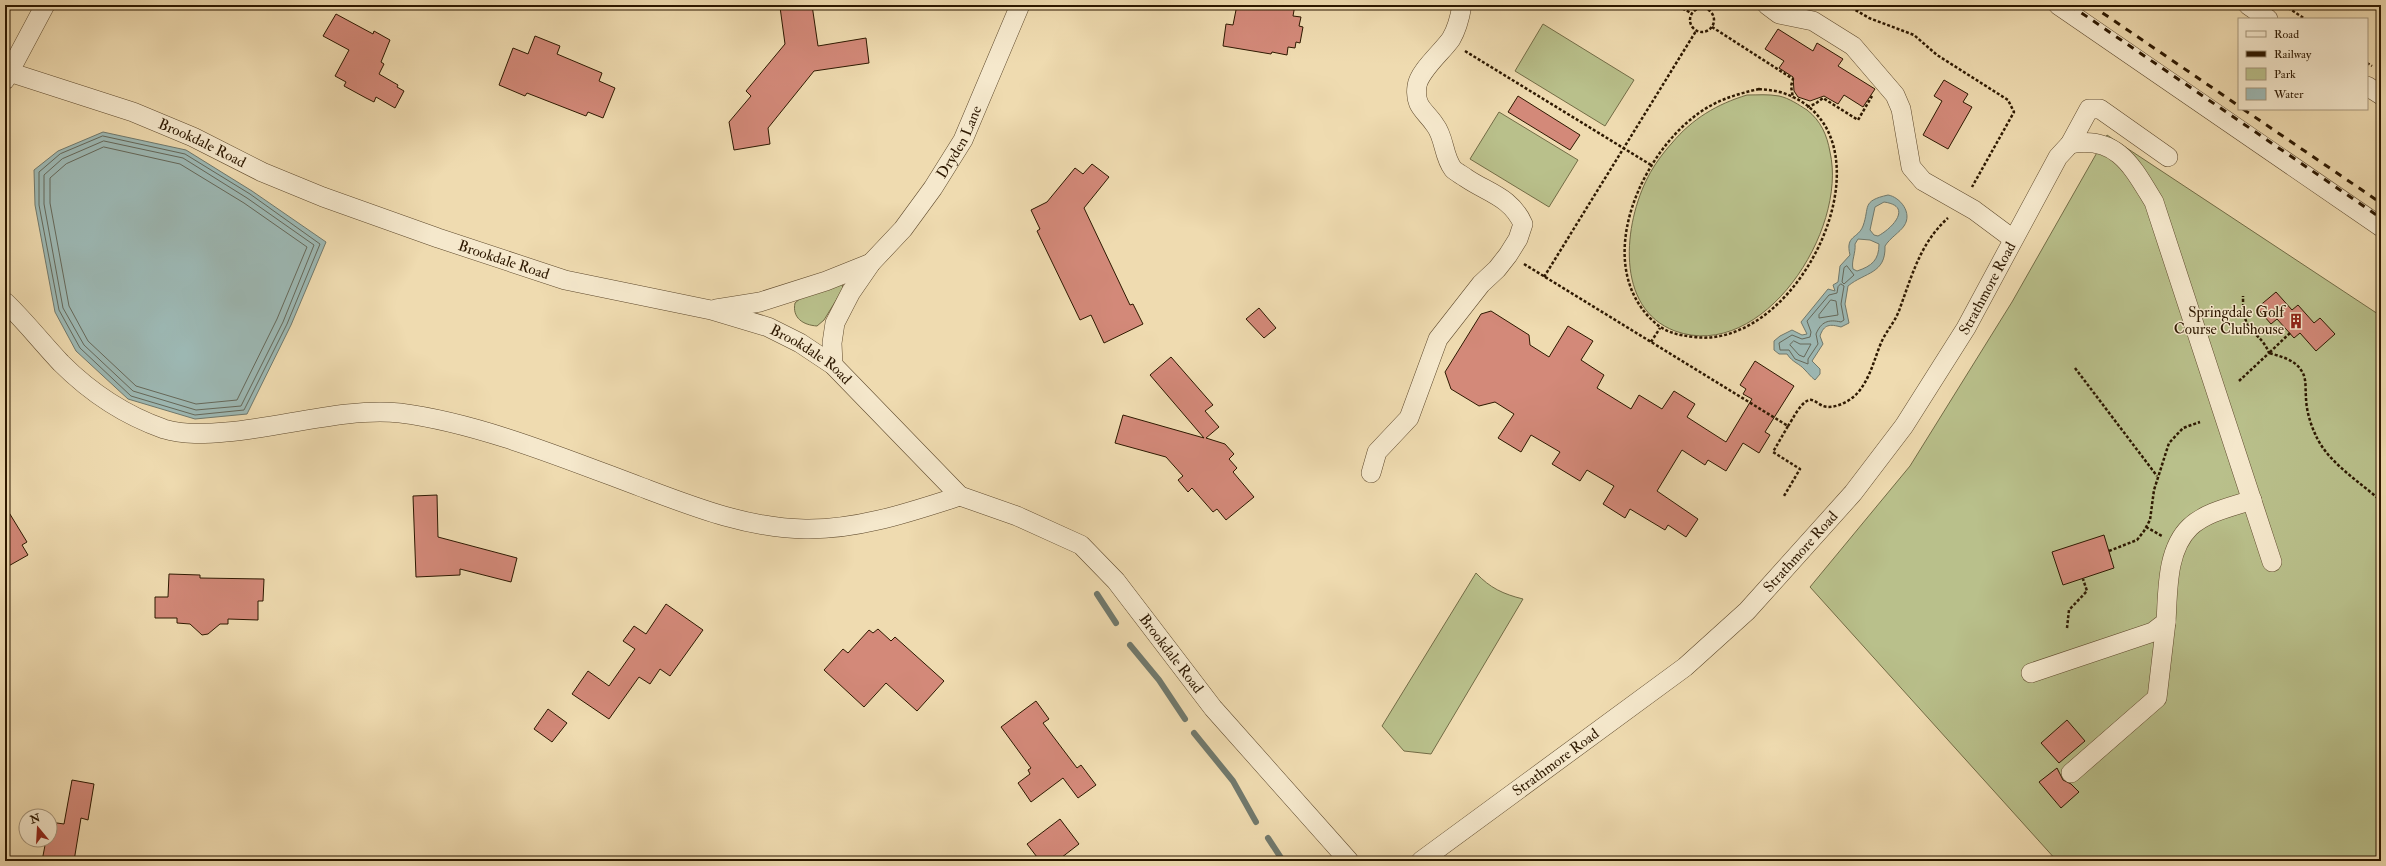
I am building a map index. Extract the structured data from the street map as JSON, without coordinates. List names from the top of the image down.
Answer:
{
  "streets": {
    "street": ["Dryden Lane", "Brookdale Road", "Strathmore Road"]
  },
  "crossings": [
    ["Dryden Lane", "Brookdale Road"]
  ],
  "places": {
    "building": ["Springdale Golf Course Clubhouse"]
  },
  "legend": [
    "Road",
    "Railway",
    "Park",
    "Water"
  ],
  "north": "top"
}
